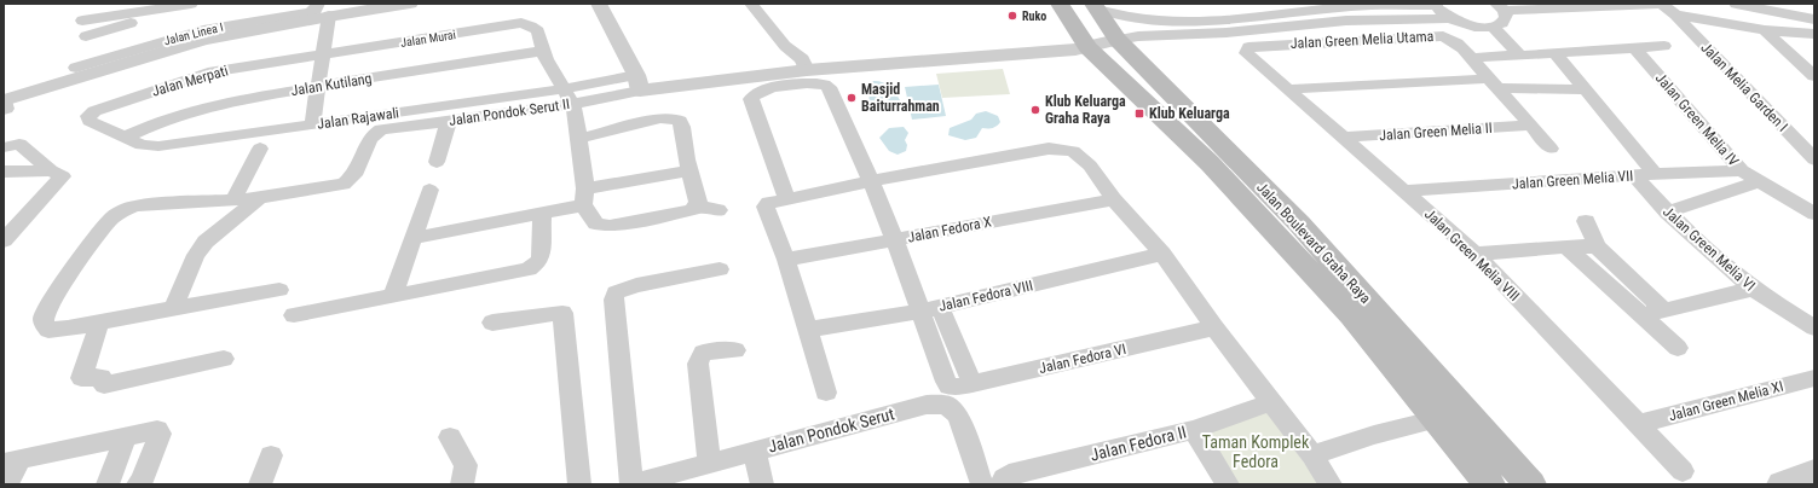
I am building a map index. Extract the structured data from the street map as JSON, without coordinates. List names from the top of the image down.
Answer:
{
  "streets": {
    "main road": ["Jalan Boulevard Graha Raya"],
    "street": [
      "Jalan Linea I",
      "Jalan Murai",
      "Jalan Green Melia Utama",
      "Jalan Merpati",
      "Jalan Kutilang",
      "Jalan Melia Garden I",
      "Jalan Pondok Serut II",
      "Jalan Rajawali",
      "Jalan Green Melia IV",
      "Jalan Green Melia II",
      "Jalan Green Melia VII",
      "Jalan Fedora X",
      "Jalan Green Melia VI",
      "Jalan Green Melia VIII",
      "Jalan Fedora VIII",
      "Jalan Fedora VI",
      "Jalan Green Melia XI",
      "Jalan Pondok Serut",
      "Jalan Fedora II"
    ]
  },
  "crossings": [
    ["Jalan Murai", "Jalan Merpati"],
    ["Jalan Murai", "Jalan Kutilang"],
    ["Jalan Green Melia Utama", "Jalan Green Melia II"],
    ["Jalan Green Melia Utama", "Jalan Green Melia VIII"],
    ["Jalan Merpati", "Jalan Rajawali"],
    ["Jalan Kutilang", "Jalan Rajawali"],
    ["Jalan Pondok Serut II", "Jalan Rajawali"],
    ["Jalan Green Melia IV", "Jalan Green Melia VII"],
    ["Jalan Green Melia II", "Jalan Green Melia VIII"],
    ["Jalan Green Melia VII", "Jalan Green Melia VI"],
    ["Jalan Green Melia VII", "Jalan Green Melia VIII"],
    ["Jalan Green Melia VIII", "Jalan Green Melia XI"],
    ["Jalan Fedora VIII", "Jalan Fedora VI"],
    ["Jalan Pondok Serut", "Jalan Fedora II"]
  ],
  "parks": ["Taman Komplek Fedora"],
  "places": {
    "other": ["Ruko", "Masjid Baiturrahman", "Klub Keluarga Graha Raya"],
    "transit": ["Klub Keluarga"]
  }
}
